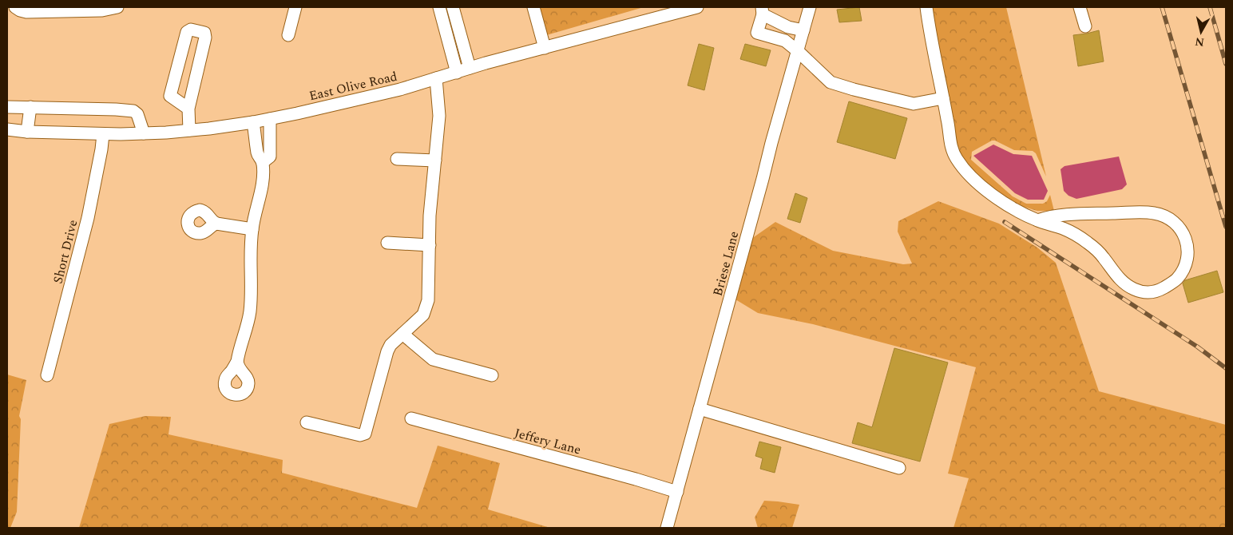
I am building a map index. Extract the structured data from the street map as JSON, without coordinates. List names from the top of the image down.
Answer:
{
  "streets": {
    "street": [
      "East Olive Road",
      "Short Drive",
      "Briese Lane",
      "Jeffery Lane"
    ]
  },
  "crossings": [
    ["East Olive Road", "Short Drive"],
    ["Briese Lane", "Jeffery Lane"]
  ],
  "north": "bottom"
}
